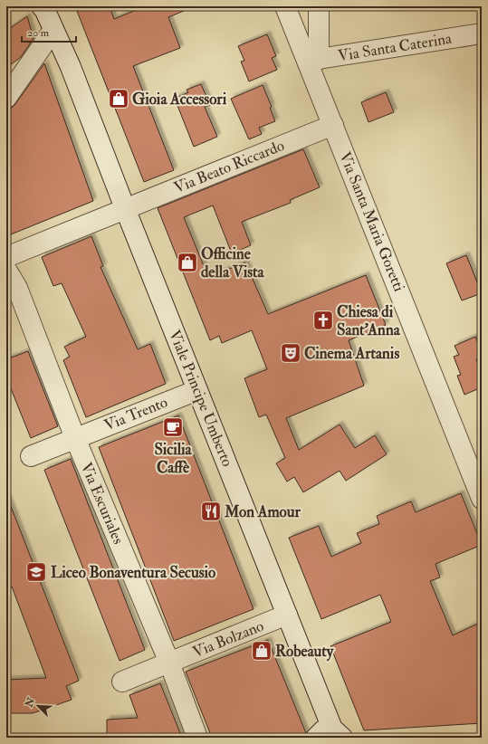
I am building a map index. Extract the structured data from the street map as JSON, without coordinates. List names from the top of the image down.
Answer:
{
  "streets": {
    "street": [
      "Via Santa Caterina",
      "Via Beato Riccardo",
      "Via Santa Maria Goretti",
      "Viale Principe Umberto",
      "Via Trento",
      "Via Escuriales",
      "Via Bolzano"
    ]
  },
  "crossings": [
    ["Via Santa Caterina", "Via Santa Maria Goretti"],
    ["Via Beato Riccardo", "Via Santa Maria Goretti"],
    ["Via Beato Riccardo", "Viale Principe Umberto"],
    ["Viale Principe Umberto", "Via Trento"],
    ["Viale Principe Umberto", "Via Bolzano"],
    ["Via Trento", "Via Escuriales"],
    ["Via Escuriales", "Via Bolzano"]
  ],
  "places": {
    "shop": ["Gioia Accessori", "Officine della Vista", "Robeauty"],
    "church": ["Chiesa di Sant'Anna"],
    "theatre": ["Cinema Artanis"],
    "cafe": ["Sicilia Caffè"],
    "restaurant": ["Mon Amour"],
    "school or university": ["Liceo Bonaventura Secusio"]
  },
  "scale_bar": "20 m",
  "north": "top left"
}
